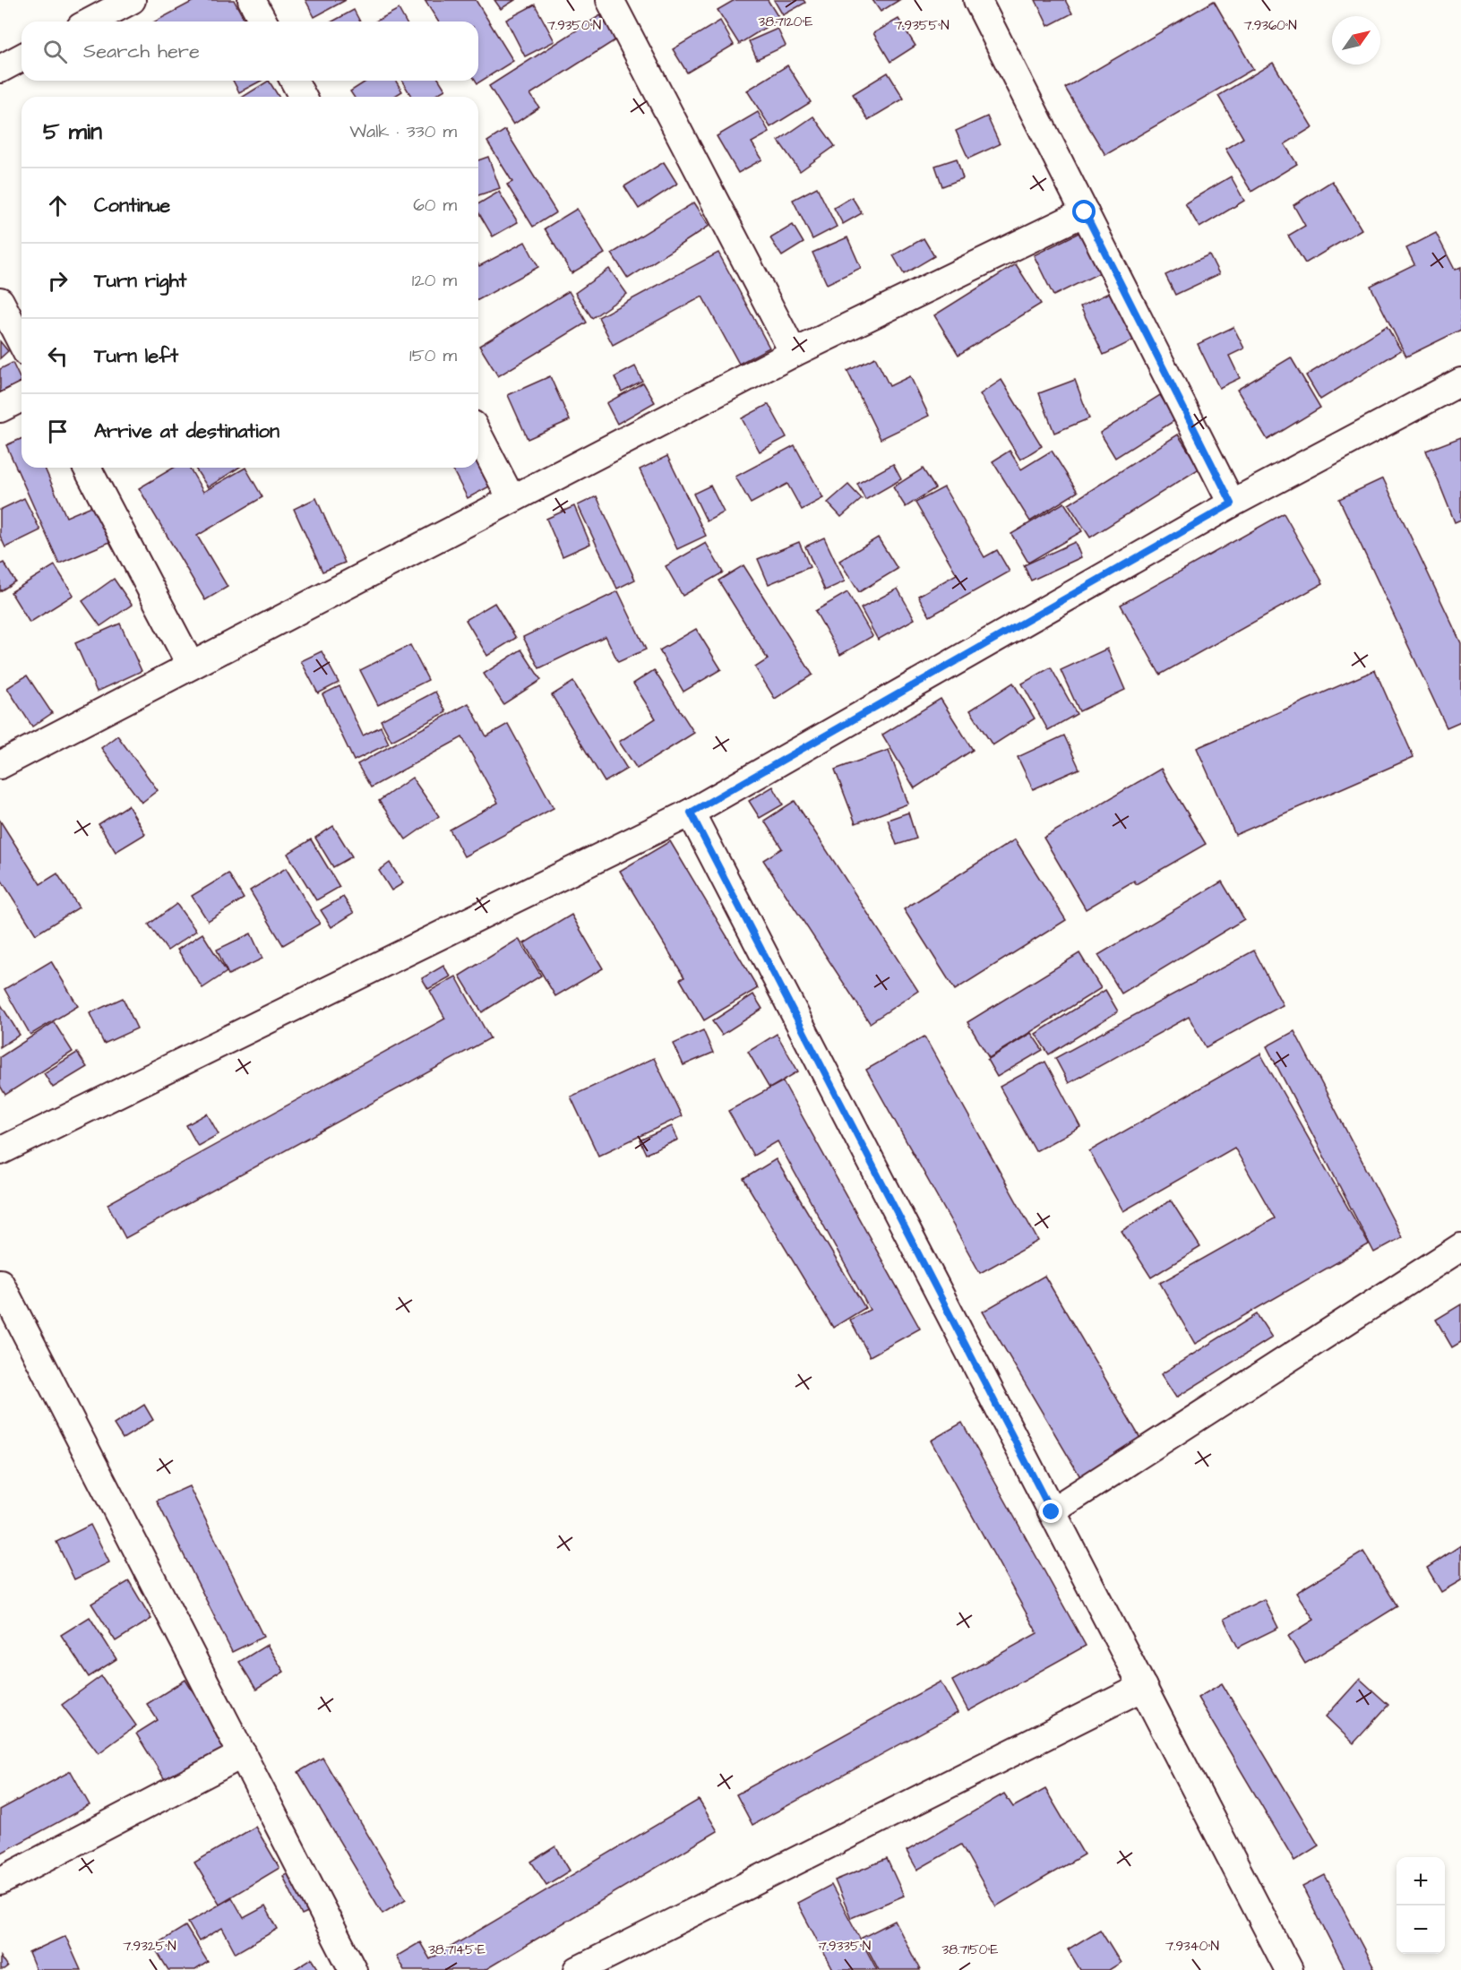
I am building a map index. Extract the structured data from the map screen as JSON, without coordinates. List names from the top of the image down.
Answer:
{
  "north": "top right",
  "page": {
    "search": "Search here",
    "heading": ["5 min", "Walk · 330 m"],
    "list": [
      ["Continue", "60 m"],
      ["Turn right", "120 m"],
      ["Turn left", "150 m"],
      "Arrive at destination"
    ],
    "map_buttons": ["+", "−"]
  },
  "coordinates": [
    "38.7120°E",
    "7.9350°N",
    "7.9355°N",
    "7.9360°N",
    "7.9325°N",
    "7.9335°N",
    "7.9340°N",
    "38.7145°E",
    "38.7150°E"
  ]
}
